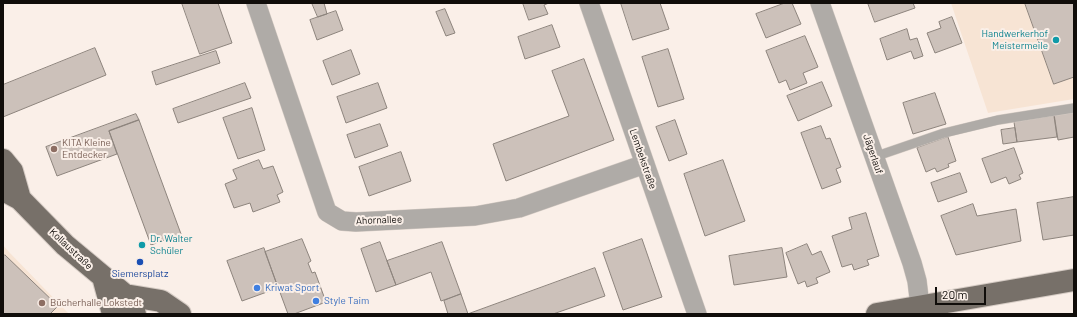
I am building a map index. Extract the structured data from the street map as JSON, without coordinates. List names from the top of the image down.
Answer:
{
  "streets": {
    "main road": ["Kollaustraße"],
    "street": ["Jägerlauf", "Lembekstraße", "Ahornallee"]
  },
  "crossings": [
    ["Lembekstraße", "Ahornallee"]
  ],
  "places": [
    "Handwerkerhof Meistermeile",
    "KITA Kleine Entdecker",
    "Dr. Walter Schüler",
    "Siemersplatz",
    "Kriwat Sport",
    "Style Taim",
    "Bücherhalle Lokstedt"
  ],
  "scale_bar": "20 m"
}
